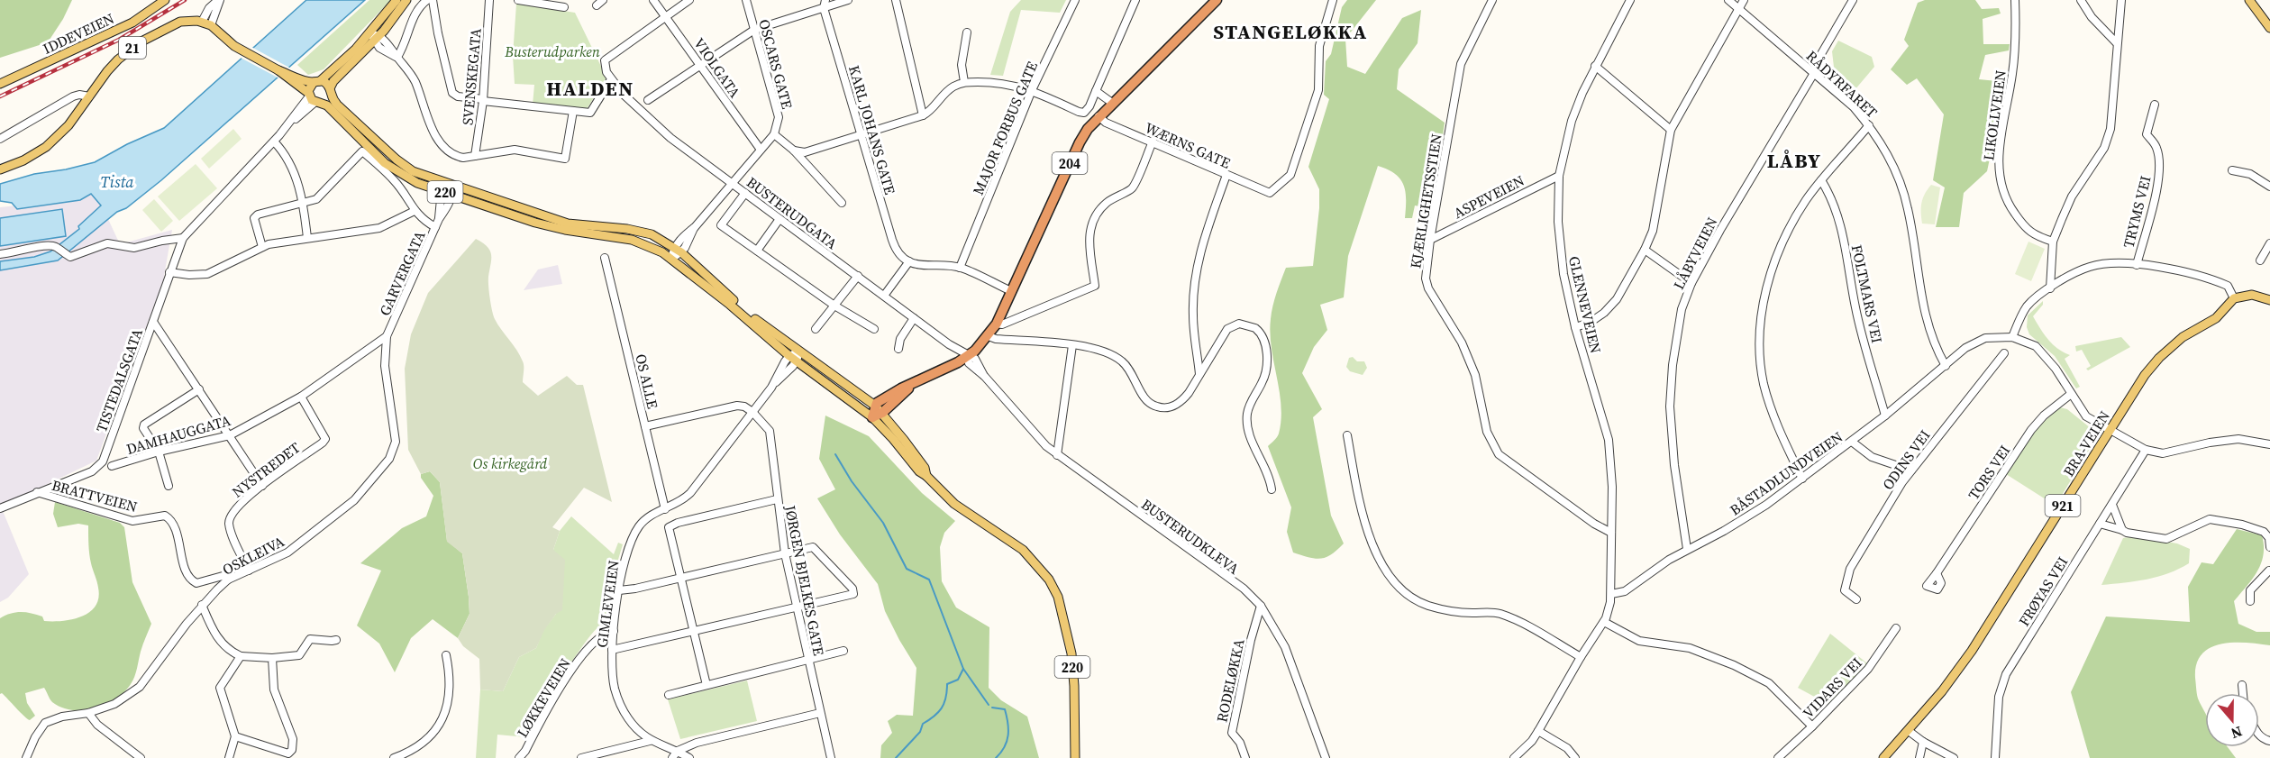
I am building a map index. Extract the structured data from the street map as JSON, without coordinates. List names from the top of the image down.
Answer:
{
  "streets": {
    "highway": ["204"],
    "main road": [
      "IDDEVEIEN",
      "21",
      "220",
      "BRA-VEIEN",
      "921"
    ],
    "street": [
      "OSCARS GATE",
      "VIOLGATA",
      "SVENSKEGATA",
      "RÅDYRFARET",
      "LIKOLLVEIEN",
      "MAJOR FORBUS GATE",
      "KARL JOHANS GATE",
      "WÆRNS GATE",
      "ASPEVEIEN",
      "KJÆRLIGHETSSTIEN",
      "TRYMS VEI",
      "BUSTERUDGATA",
      "LÅBYVEIEN",
      "GARVERGATA",
      "FOLTMARS VEI",
      "GLENNEVEIEN",
      "TISTEDALSGATA",
      "OS ALLE",
      "DAMHAUGGATA",
      "ODINS VEI",
      "NYSTREDET",
      "TORS VEI",
      "BÅSTADLUNDVEIEN",
      "BRATTVEIEN",
      "BUSTERUDKLEVA",
      "OSKLEIVA",
      "JØRGEN BJELKES GATE",
      "FRØYAS VEI",
      "GIMLEVEIEN",
      "RODELØKKA",
      "VIDARS VEI",
      "LØKKEVEIEN"
    ]
  },
  "crossings": [
    ["21", "220"],
    ["RÅDYRFARET", "LÅBYVEIEN"],
    ["RÅDYRFARET", "BÅSTADLUNDVEIEN"],
    ["WÆRNS GATE", "204"],
    ["204", "220"],
    ["204", "BUSTERUDGATA"],
    ["220", "GARVERGATA"],
    ["220", "GIMLEVEIEN"],
    ["ASPEVEIEN", "KJÆRLIGHETSSTIEN"],
    ["ASPEVEIEN", "GLENNEVEIEN"],
    ["KJÆRLIGHETSSTIEN", "GLENNEVEIEN"],
    ["TRYMS VEI", "BRA-VEIEN"],
    ["TRYMS VEI", "BÅSTADLUNDVEIEN"],
    ["BUSTERUDGATA", "BUSTERUDKLEVA"],
    ["LÅBYVEIEN", "BÅSTADLUNDVEIEN"],
    ["GARVERGATA", "DAMHAUGGATA"],
    ["GARVERGATA", "OSKLEIVA"],
    ["FOLTMARS VEI", "BÅSTADLUNDVEIEN"],
    ["GLENNEVEIEN", "BÅSTADLUNDVEIEN"],
    ["TISTEDALSGATA", "BRATTVEIEN"],
    ["OS ALLE", "GIMLEVEIEN"],
    ["DAMHAUGGATA", "NYSTREDET"],
    ["DAMHAUGGATA", "OSKLEIVA"],
    ["BRA-VEIEN", "BÅSTADLUNDVEIEN"],
    ["NYSTREDET", "OSKLEIVA"],
    ["TORS VEI", "BÅSTADLUNDVEIEN"],
    ["BÅSTADLUNDVEIEN", "FRØYAS VEI"],
    ["BRATTVEIEN", "OSKLEIVA"],
    ["BUSTERUDKLEVA", "RODELØKKA"],
    ["JØRGEN BJELKES GATE", "GIMLEVEIEN"],
    ["GIMLEVEIEN", "LØKKEVEIEN"]
  ],
  "districts": ["STANGELØKKA", "HALDEN", "LÅBY"],
  "water": ["Tista"],
  "parks": ["Busterudparken", "Os kirkegård"],
  "north": "bottom"
}
